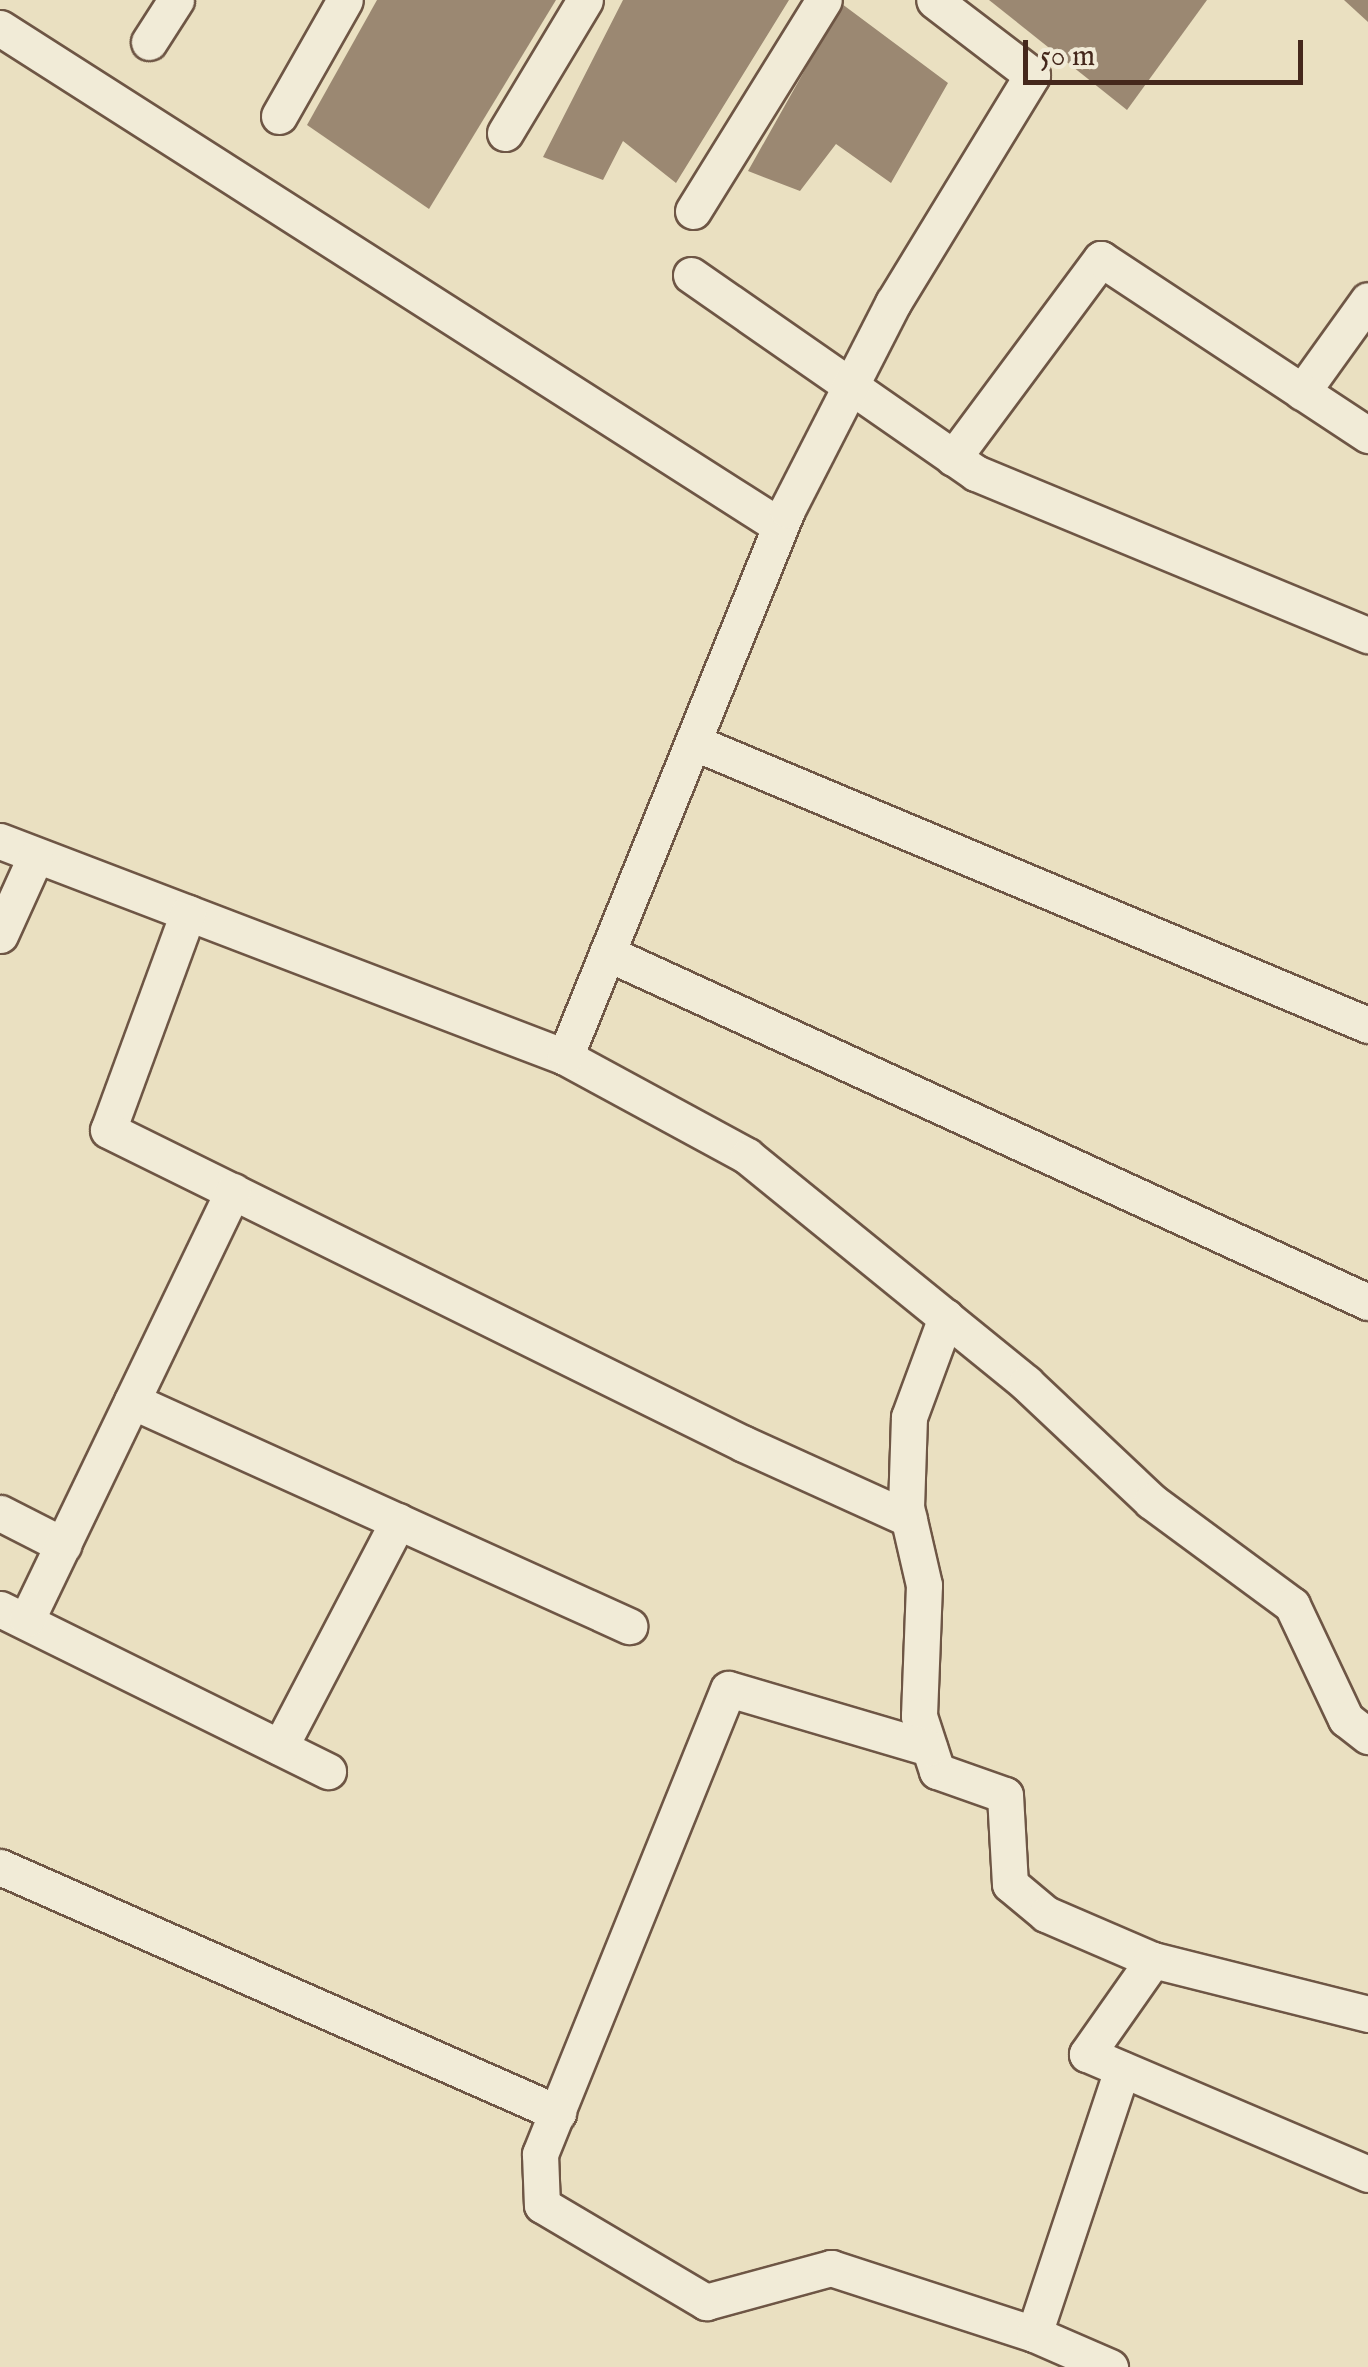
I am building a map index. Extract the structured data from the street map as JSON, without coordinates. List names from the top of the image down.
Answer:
{
  "scale_bar": "50 m"
}
